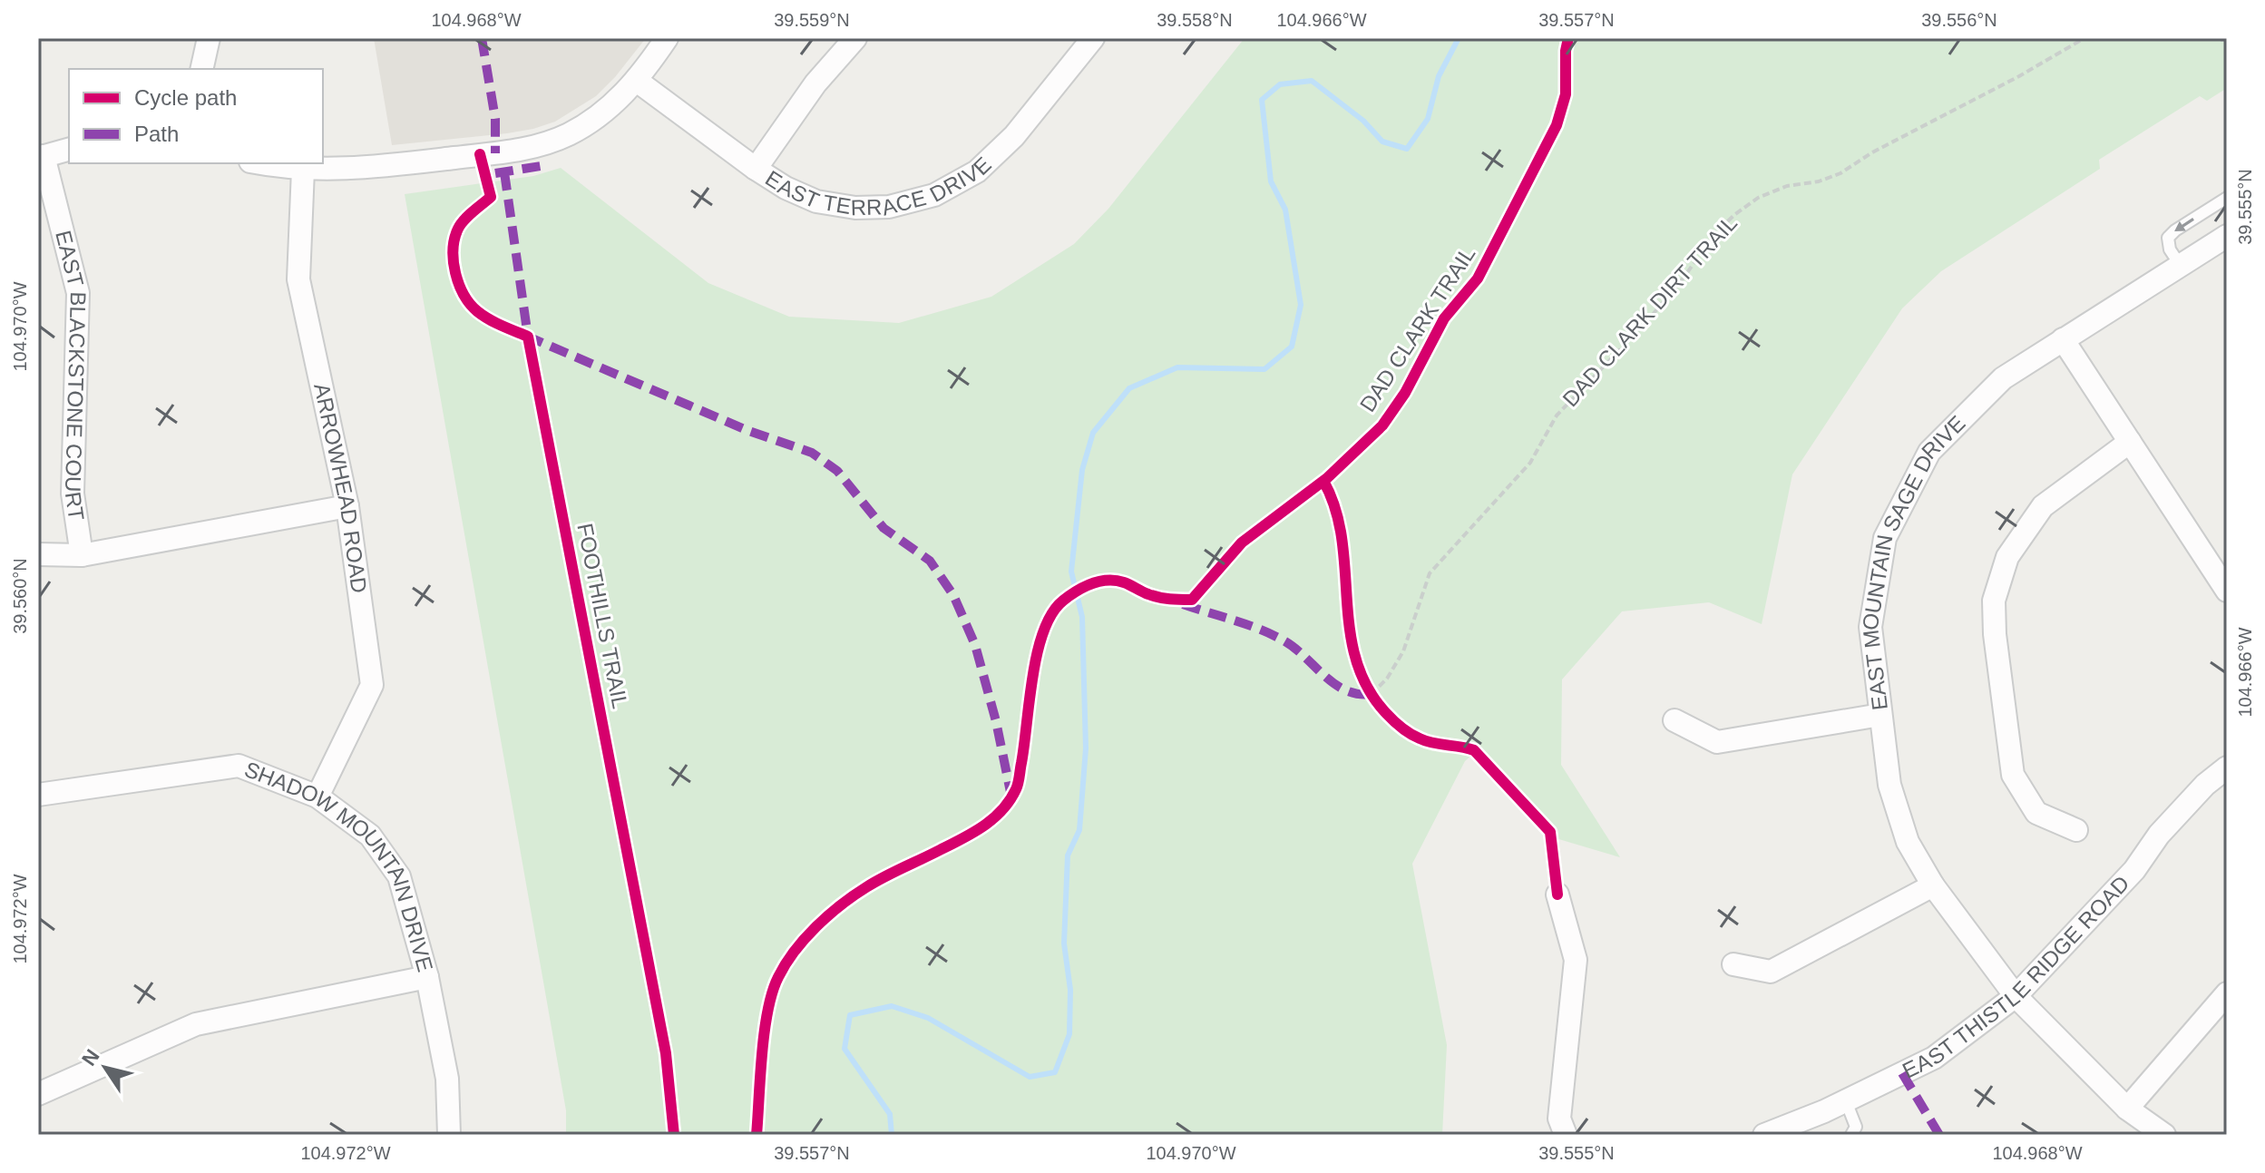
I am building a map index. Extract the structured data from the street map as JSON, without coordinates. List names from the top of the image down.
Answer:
{
  "streets": {
    "street": [
      "EAST TERRACE DRIVE",
      "EAST BLACKSTONE COURT",
      "ARROWHEAD ROAD",
      "EAST MOUNTAIN SAGE DRIVE",
      "SHADOW MOUNTAIN DRIVE",
      "EAST THISTLE RIDGE ROAD"
    ],
    "path": ["DAD CLARK DIRT TRAIL"],
    "cycle path": ["DAD CLARK TRAIL", "FOOTHILLS TRAIL"]
  },
  "crossings": [
    ["ARROWHEAD ROAD", "SHADOW MOUNTAIN DRIVE"],
    ["EAST MOUNTAIN SAGE DRIVE", "EAST THISTLE RIDGE ROAD"]
  ],
  "legend": ["Cycle path", "Path"],
  "north": "top left",
  "coordinates": [
    "104.968°W",
    "39.559°N",
    "39.558°N",
    "104.966°W",
    "39.557°N",
    "39.556°N",
    "39.555°N",
    "104.970°W",
    "39.560°N",
    "104.972°W"
  ]
}
